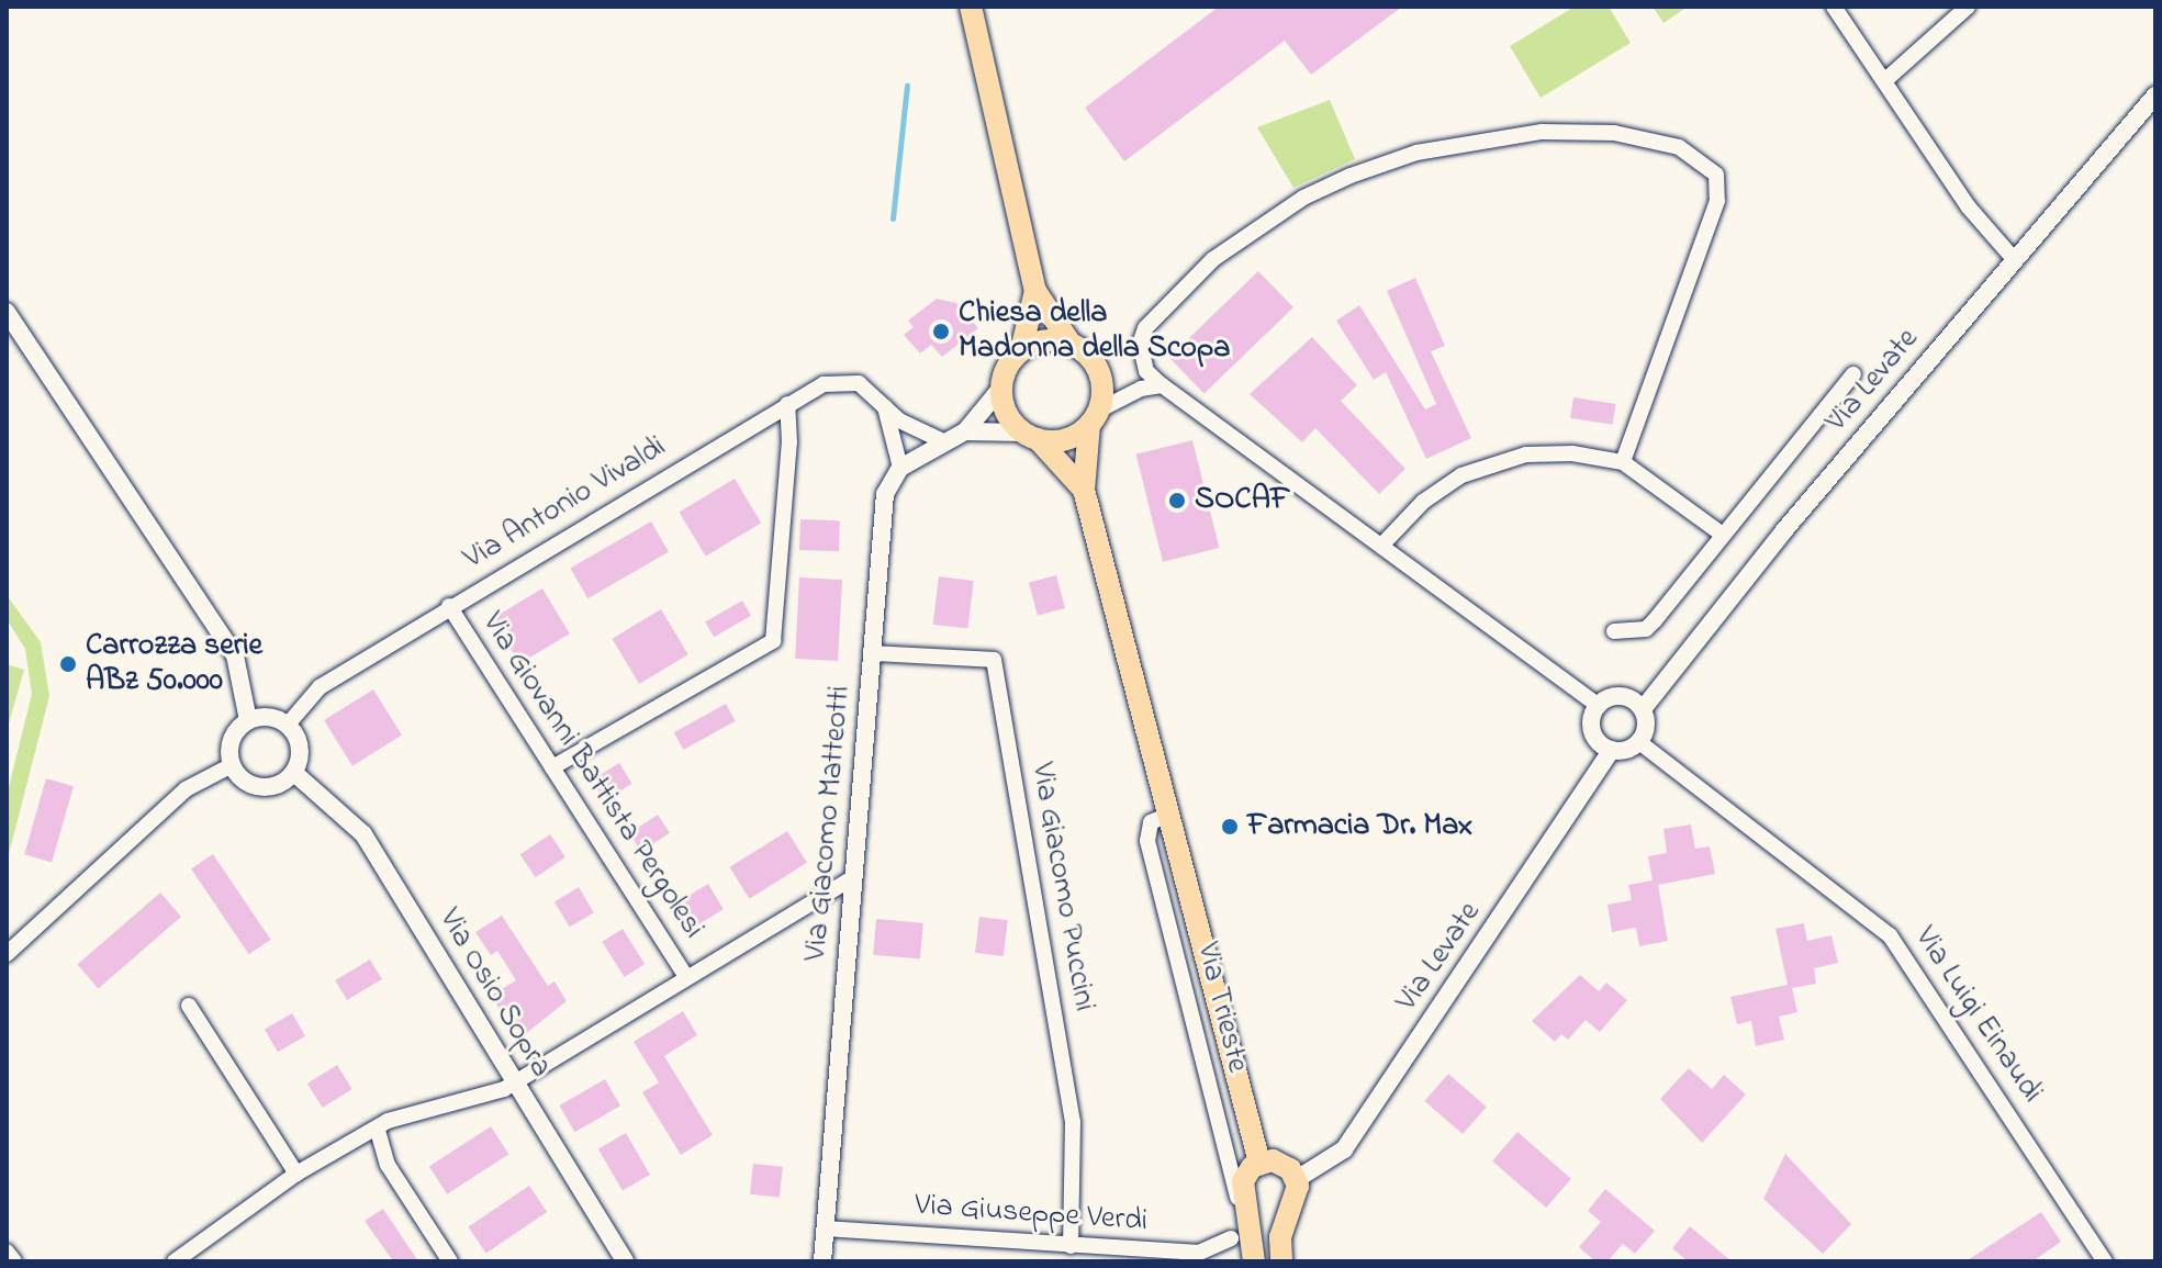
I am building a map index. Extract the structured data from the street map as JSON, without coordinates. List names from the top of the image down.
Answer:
{
  "streets": {
    "main road": ["Via Trieste"],
    "street": [
      "Via Levate",
      "Via Antonio Vivaldi",
      "Via Giovanni Battista Pergolesi",
      "Via Giacomo Matteotti",
      "Via Giacomo Puccini",
      "Via Osio Sopra",
      "Via Luigi Einaudi",
      "Via Giuseppe Verdi"
    ]
  },
  "crossings": [
    ["Via Levate", "Via Luigi Einaudi"],
    ["Via Antonio Vivaldi", "Via Giovanni Battista Pergolesi"],
    ["Via Antonio Vivaldi", "Via Osio Sopra"],
    ["Via Giacomo Matteotti", "Via Giacomo Puccini"],
    ["Via Giacomo Matteotti", "Via Giuseppe Verdi"],
    ["Via Giacomo Puccini", "Via Giuseppe Verdi"],
    ["Via Trieste", "Via Giuseppe Verdi"]
  ],
  "places": [
    "Chiesa della Madonna della Scopa",
    "SOCAF",
    "Carrozza serie ABz 50.000",
    "Farmacia Dr. Max"
  ]
}
